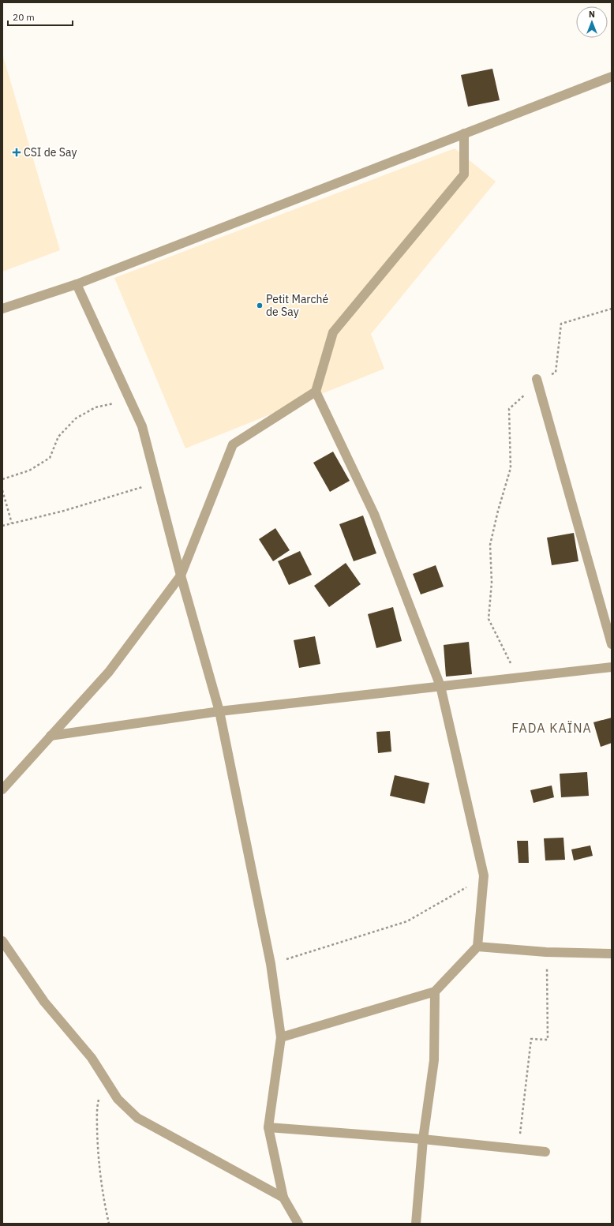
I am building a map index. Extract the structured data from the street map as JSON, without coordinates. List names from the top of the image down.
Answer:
{
  "districts": ["FADA KAÏNA"],
  "places": {
    "health": ["CSI de Say"],
    "other": ["Petit Marché de Say"]
  },
  "scale_bar": "20 m",
  "north": "top"
}
